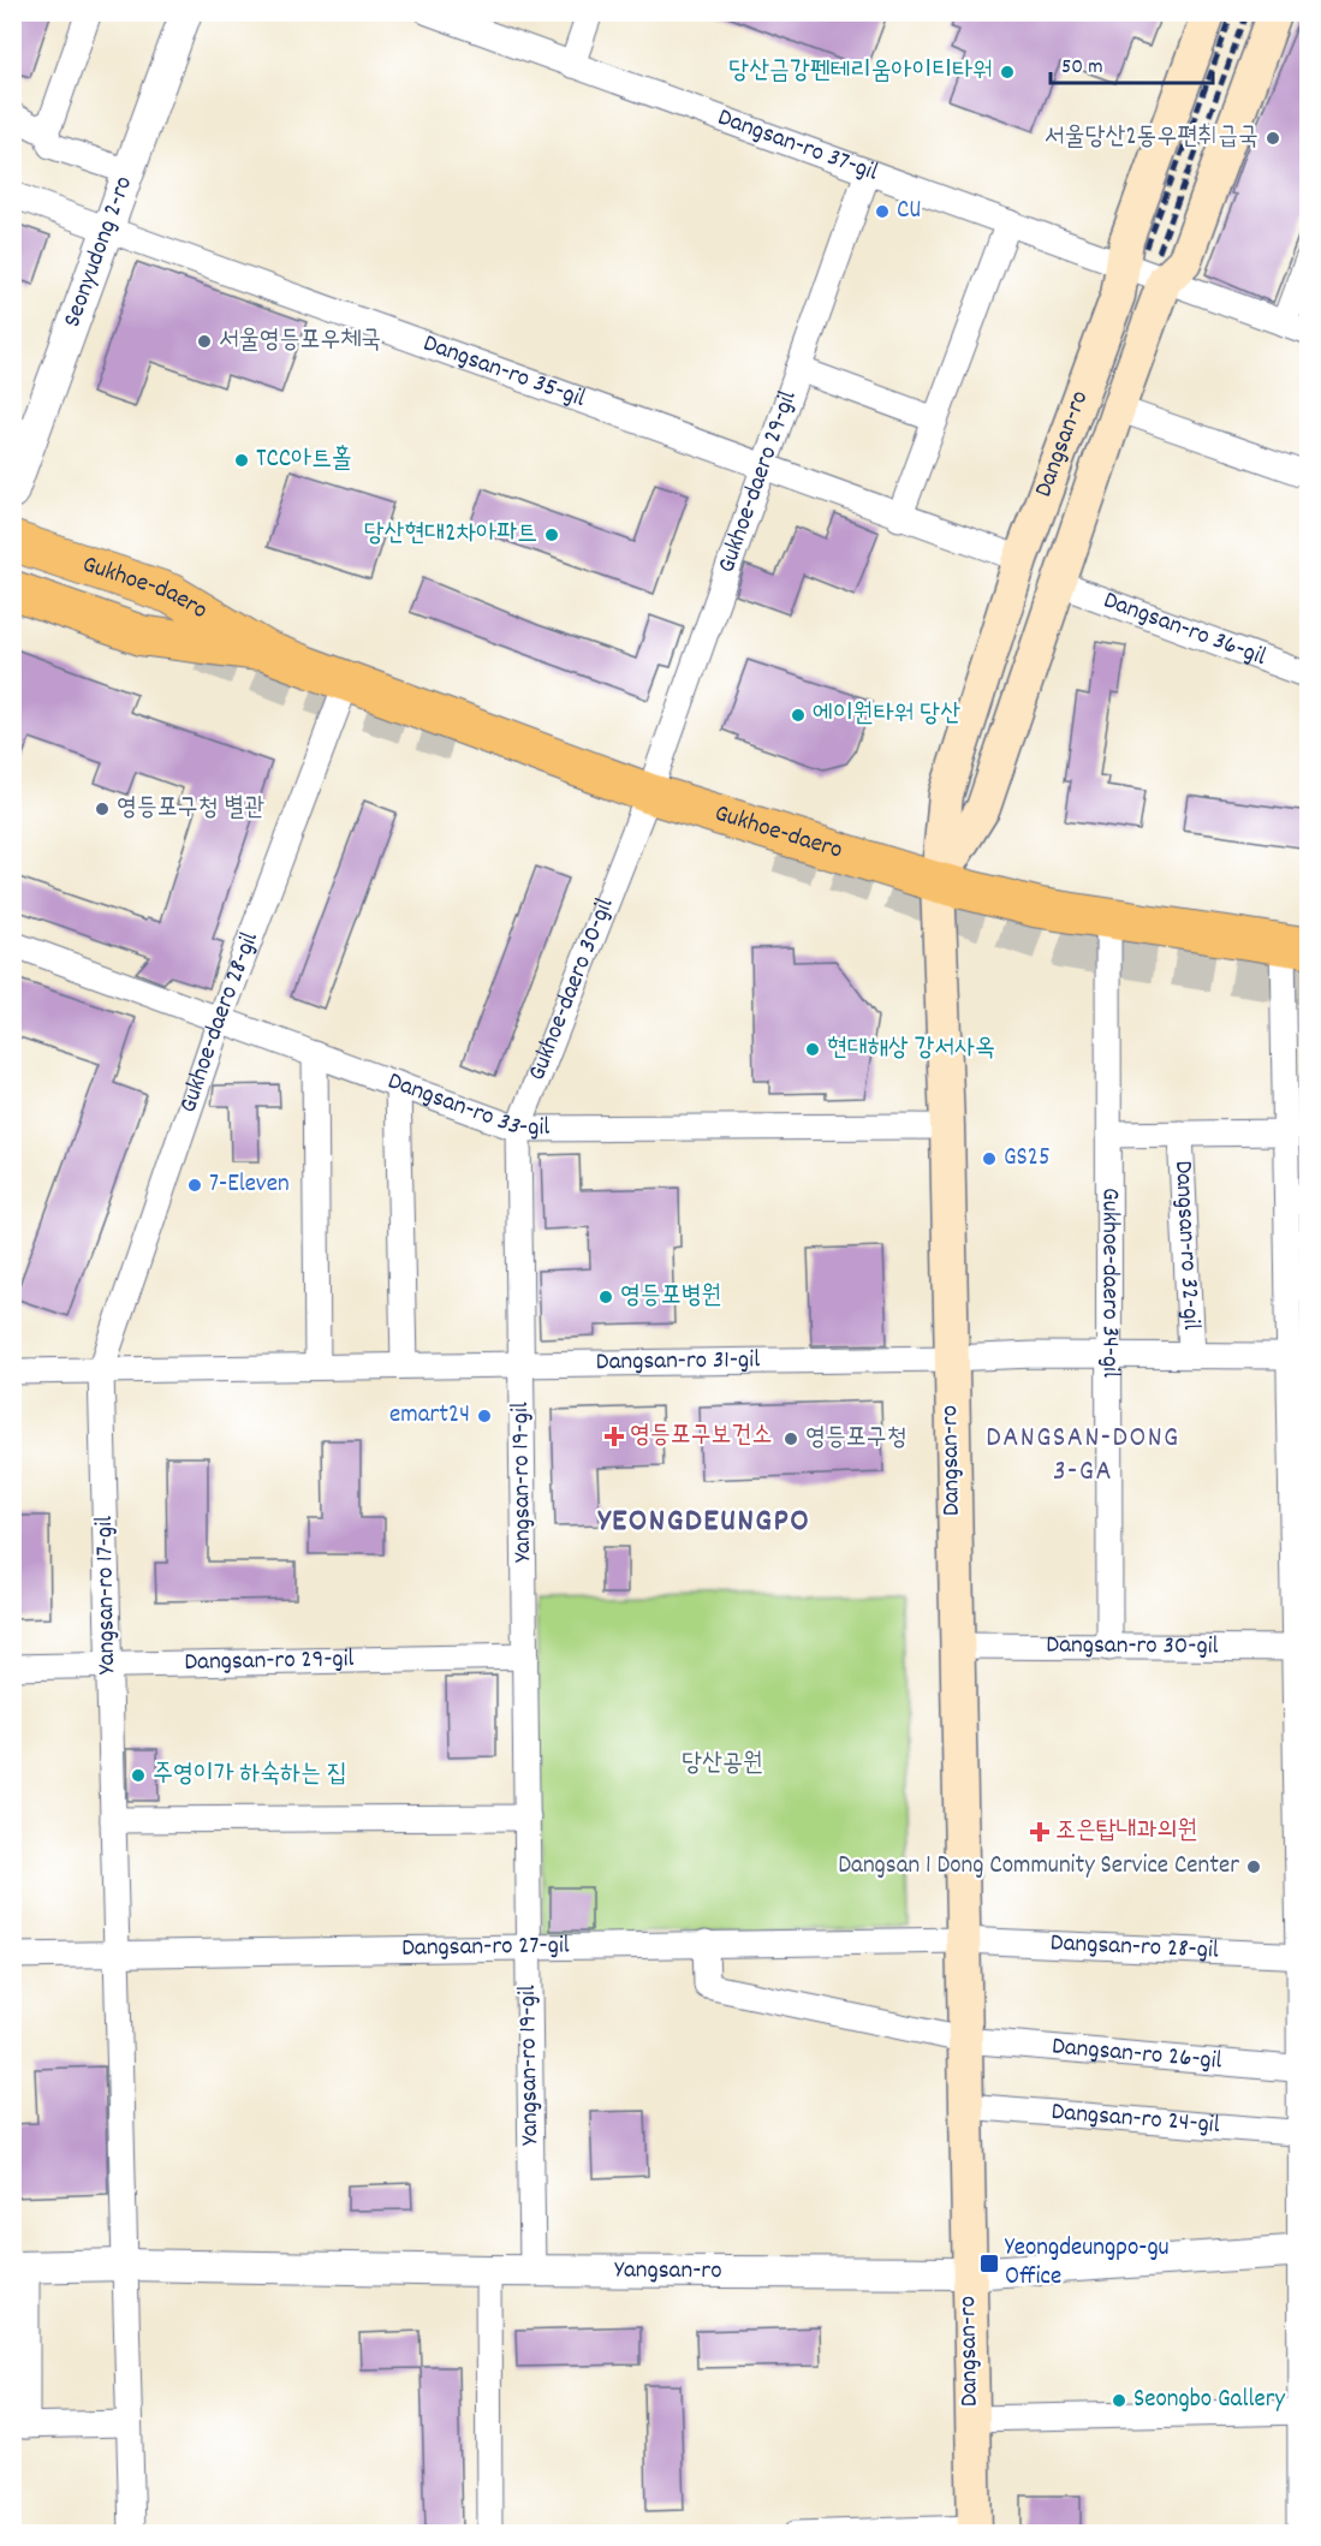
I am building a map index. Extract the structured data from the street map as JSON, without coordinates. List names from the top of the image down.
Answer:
{
  "streets": {
    "main road": ["Dangsan-ro", "Gukhoe-daero"],
    "street": [
      "Dangsan-ro 37-gil",
      "Seonyudong 2-ro",
      "Dangsan-ro 35-gil",
      "Gukhoe-daero 29-gil",
      "Dangsan-ro 36-gil",
      "Gukhoe-daero 30-gil",
      "Gukhoe-daero 28-gil",
      "Dangsan-ro 33-gil",
      "Dangsan-ro 32-gil",
      "Gukhoe-daero 34-gil",
      "Dangsan-ro 31-gil",
      "Yangsan-ro 19-gil",
      "Yangsan-ro 17-gil",
      "Dangsan-ro 30-gil",
      "Dangsan-ro 29-gil",
      "Dangsan-ro 27-gil",
      "Dangsan-ro 28-gil",
      "Dangsan-ro 26-gil",
      "Dangsan-ro 24-gil",
      "Yangsan-ro"
    ]
  },
  "crossings": [
    ["Dangsan-ro 37-gil", "Dangsan-ro"],
    ["Dangsan-ro 37-gil", "Gukhoe-daero 29-gil"],
    ["Seonyudong 2-ro", "Dangsan-ro 35-gil"],
    ["Dangsan-ro 35-gil", "Dangsan-ro"],
    ["Dangsan-ro 35-gil", "Gukhoe-daero 29-gil"],
    ["Dangsan-ro", "Gukhoe-daero"],
    ["Dangsan-ro", "Dangsan-ro 36-gil"],
    ["Dangsan-ro", "Dangsan-ro 33-gil"],
    ["Dangsan-ro", "Dangsan-ro 32-gil"],
    ["Dangsan-ro", "Dangsan-ro 31-gil"],
    ["Dangsan-ro", "Dangsan-ro 30-gil"],
    ["Dangsan-ro", "Dangsan-ro 27-gil"],
    ["Dangsan-ro", "Dangsan-ro 28-gil"],
    ["Dangsan-ro", "Dangsan-ro 26-gil"],
    ["Dangsan-ro", "Dangsan-ro 24-gil"],
    ["Dangsan-ro", "Yangsan-ro"],
    ["Gukhoe-daero 29-gil", "Gukhoe-daero"],
    ["Gukhoe-daero 29-gil", "Gukhoe-daero 30-gil"],
    ["Gukhoe-daero", "Gukhoe-daero 30-gil"],
    ["Gukhoe-daero", "Gukhoe-daero 28-gil"],
    ["Gukhoe-daero", "Gukhoe-daero 34-gil"],
    ["Gukhoe-daero 30-gil", "Dangsan-ro 33-gil"],
    ["Gukhoe-daero 30-gil", "Dangsan-ro 31-gil"],
    ["Gukhoe-daero 30-gil", "Yangsan-ro 19-gil"],
    ["Gukhoe-daero 28-gil", "Dangsan-ro 33-gil"],
    ["Gukhoe-daero 28-gil", "Dangsan-ro 31-gil"],
    ["Gukhoe-daero 28-gil", "Yangsan-ro 17-gil"],
    ["Dangsan-ro 32-gil", "Gukhoe-daero 34-gil"],
    ["Dangsan-ro 32-gil", "Dangsan-ro 31-gil"],
    ["Gukhoe-daero 34-gil", "Dangsan-ro 30-gil"],
    ["Dangsan-ro 31-gil", "Yangsan-ro 19-gil"],
    ["Dangsan-ro 31-gil", "Yangsan-ro 17-gil"],
    ["Yangsan-ro 19-gil", "Dangsan-ro 29-gil"],
    ["Yangsan-ro 19-gil", "Dangsan-ro 27-gil"],
    ["Yangsan-ro 19-gil", "Yangsan-ro"],
    ["Yangsan-ro 17-gil", "Dangsan-ro 29-gil"],
    ["Yangsan-ro 17-gil", "Dangsan-ro 27-gil"],
    ["Yangsan-ro 17-gil", "Yangsan-ro"],
    ["Dangsan-ro 27-gil", "Dangsan-ro 28-gil"]
  ],
  "districts": ["DANGSAN-DONG 3-GA", "YEONGDEUNGPO"],
  "parks": ["당산공원"],
  "places": {
    "other": [
      "당산금강펜테리움아이티타워",
      "서울당산2동우편취급국",
      "CU",
      "서울영등포우체국",
      "TCC아트홀",
      "당산현대2차아파트",
      "에이원타워 당산",
      "영등포구청 별관",
      "현대해상 강서사옥",
      "GS25",
      "7-Eleven",
      "영등포병원",
      "emart24",
      "영등포구청",
      "주영이가 하숙하는 집",
      "Dangsan 1 Dong Community Service Center",
      "Seongbo Gallery"
    ],
    "health": ["영등포구보건소", "조은탑내과의원"],
    "transit": ["Yeongdeungpo-gu Office"]
  },
  "scale_bar": "50 m"
}
